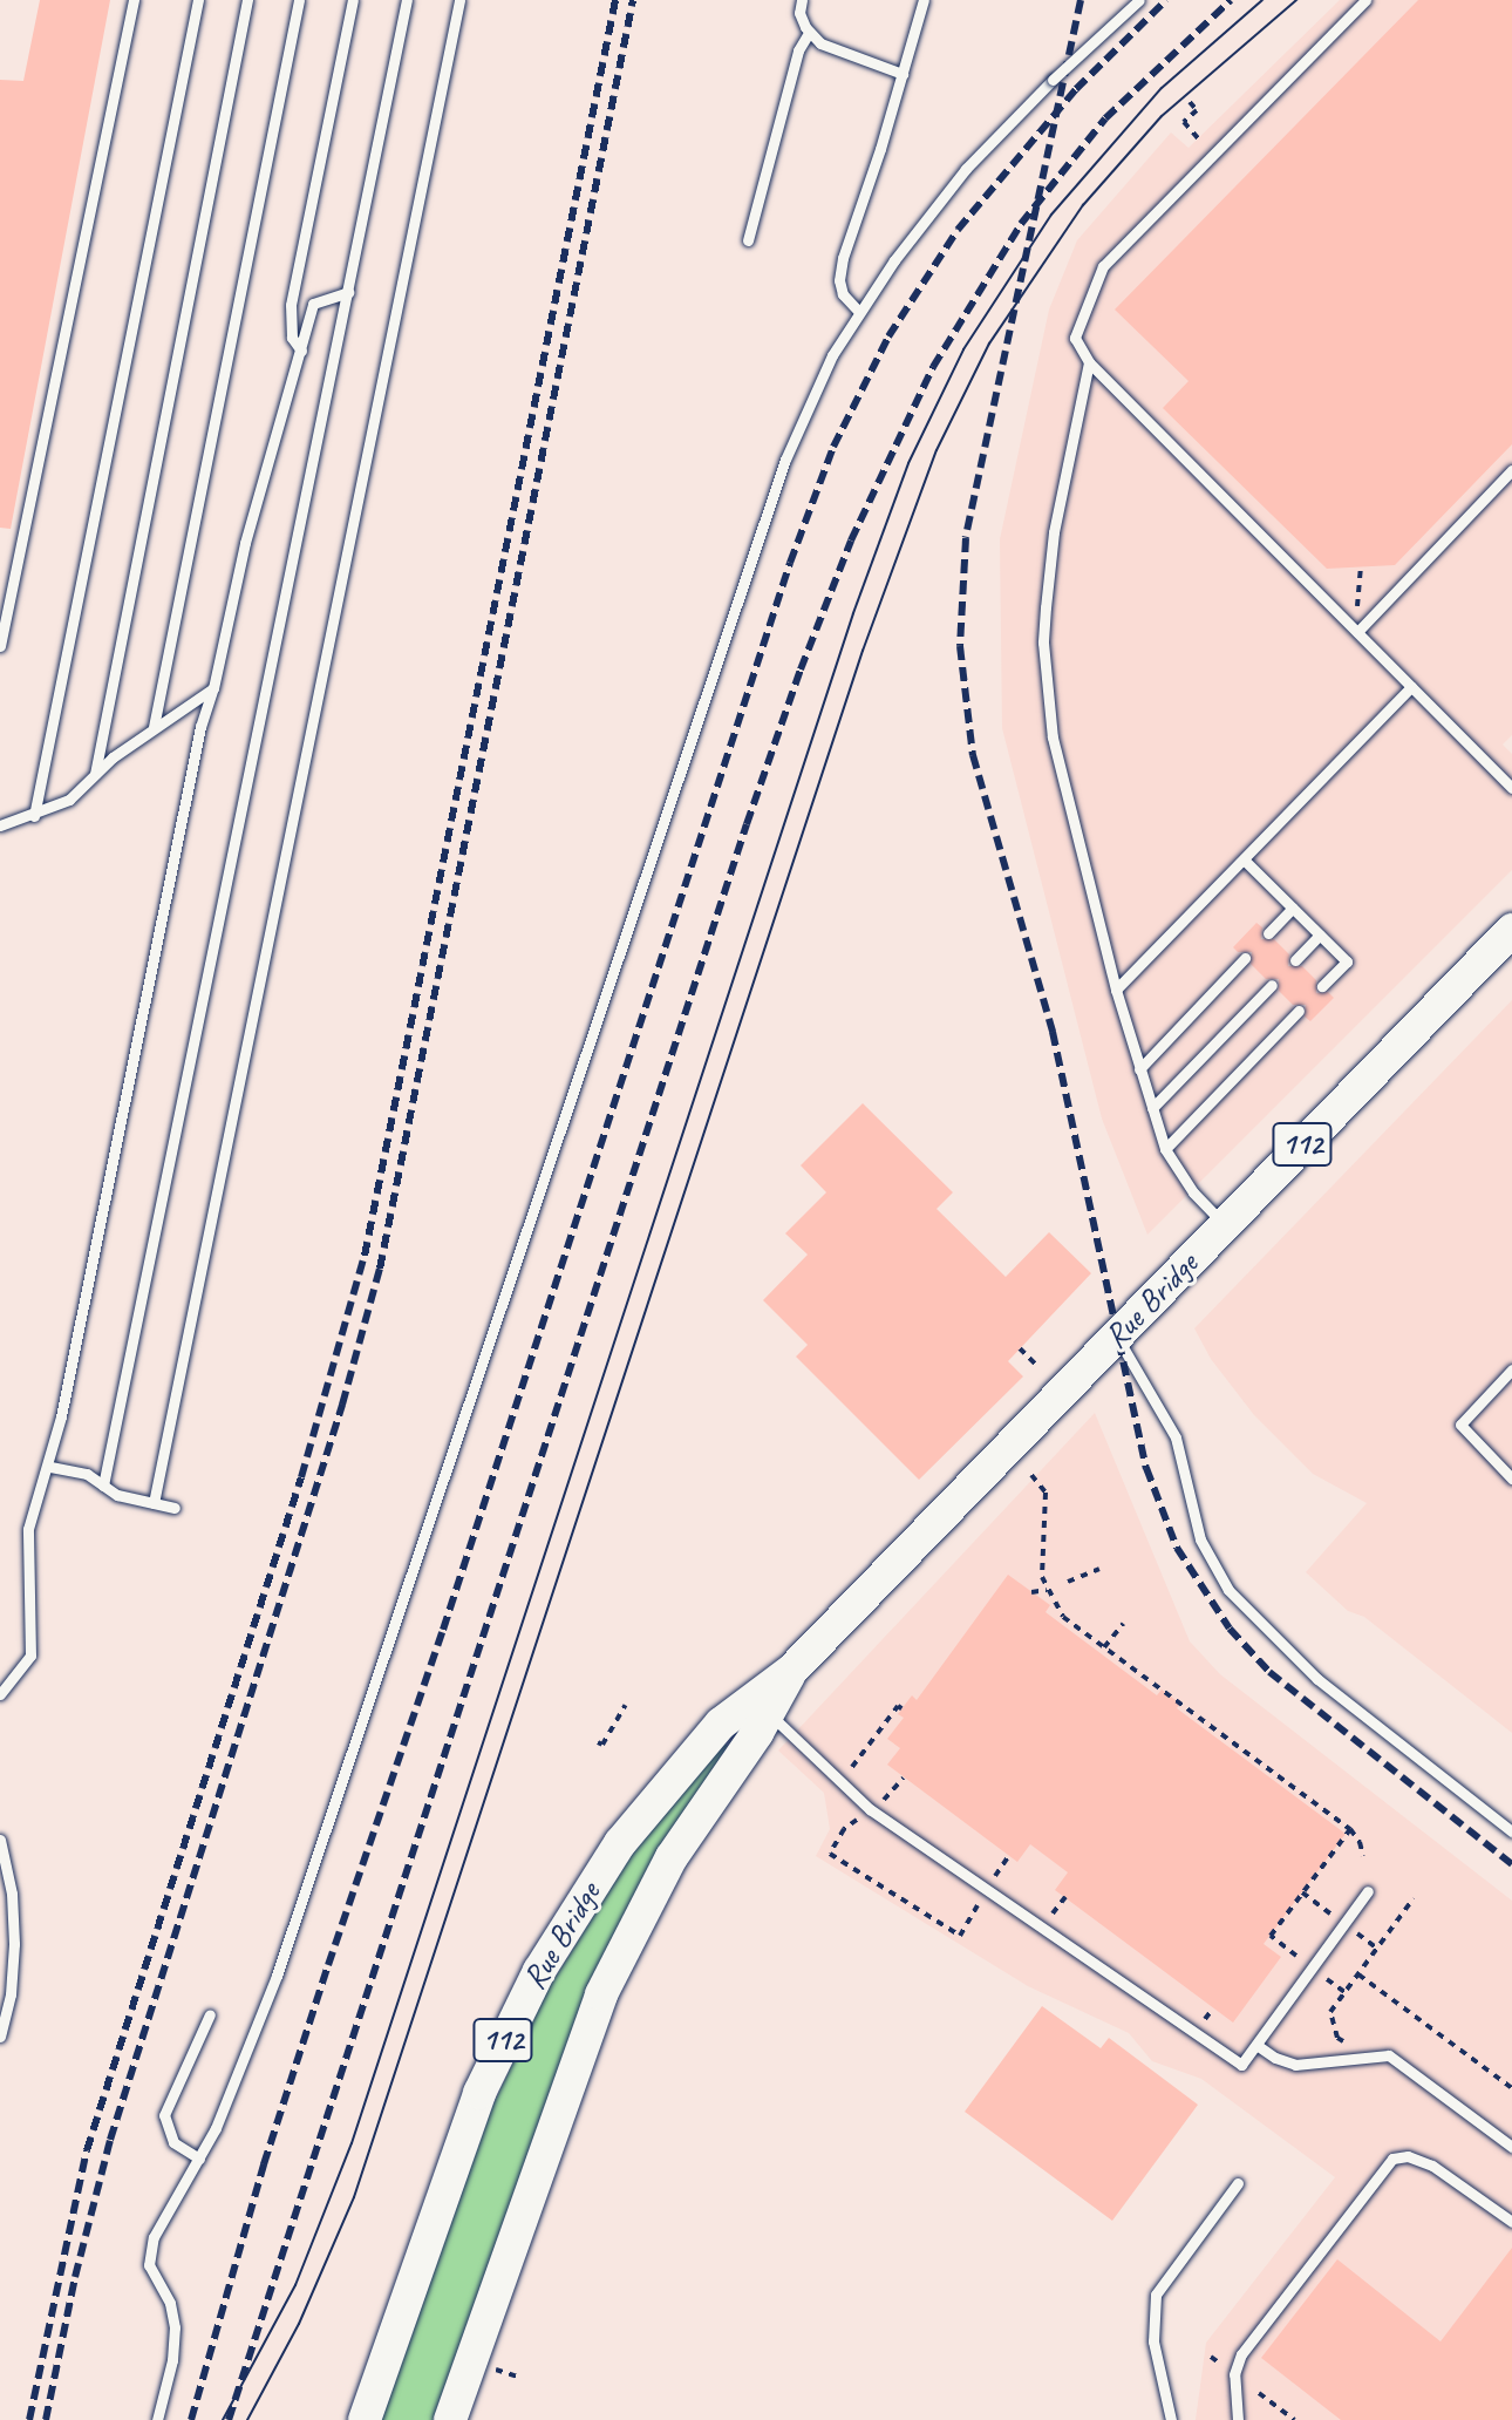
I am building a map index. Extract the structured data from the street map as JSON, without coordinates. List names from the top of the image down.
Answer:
{
  "streets": {
    "main road": ["112", "Rue Bridge"]
  }
}
